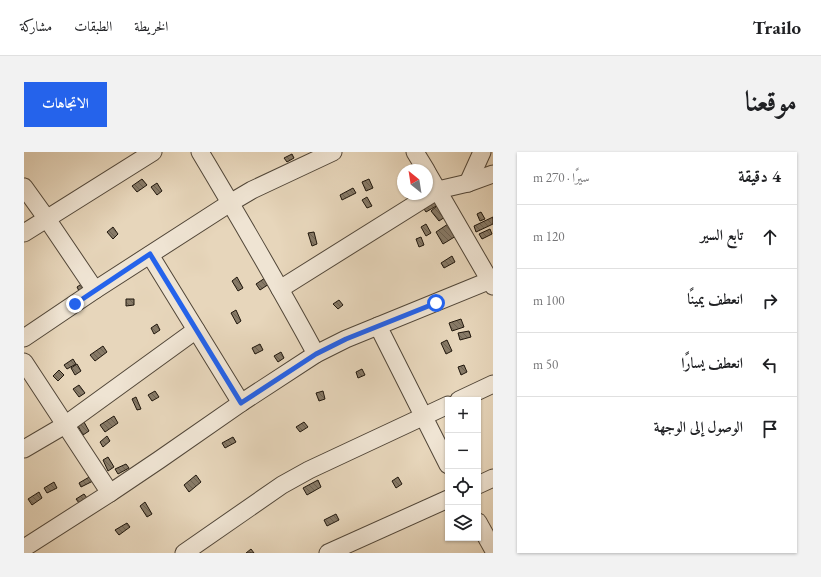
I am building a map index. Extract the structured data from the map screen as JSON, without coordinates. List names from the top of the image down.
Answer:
{
  "north": "top left",
  "page": {
    "header": "Trailo",
    "nav": ["الخريطة", "الطبقات", "مشاركة"],
    "title": "موقعنا",
    "buttons": "الاتجاهات",
    "heading": ["4 دقيقة", "سيرًا · 270 m"],
    "list": [
      ["تابع السير", "120 m"],
      ["انعطف يمينًا", "100 m"],
      ["انعطف يسارًا", "50 m"],
      "الوصول إلى الوجهة"
    ],
    "map_buttons": ["+", "−"]
  }
}
